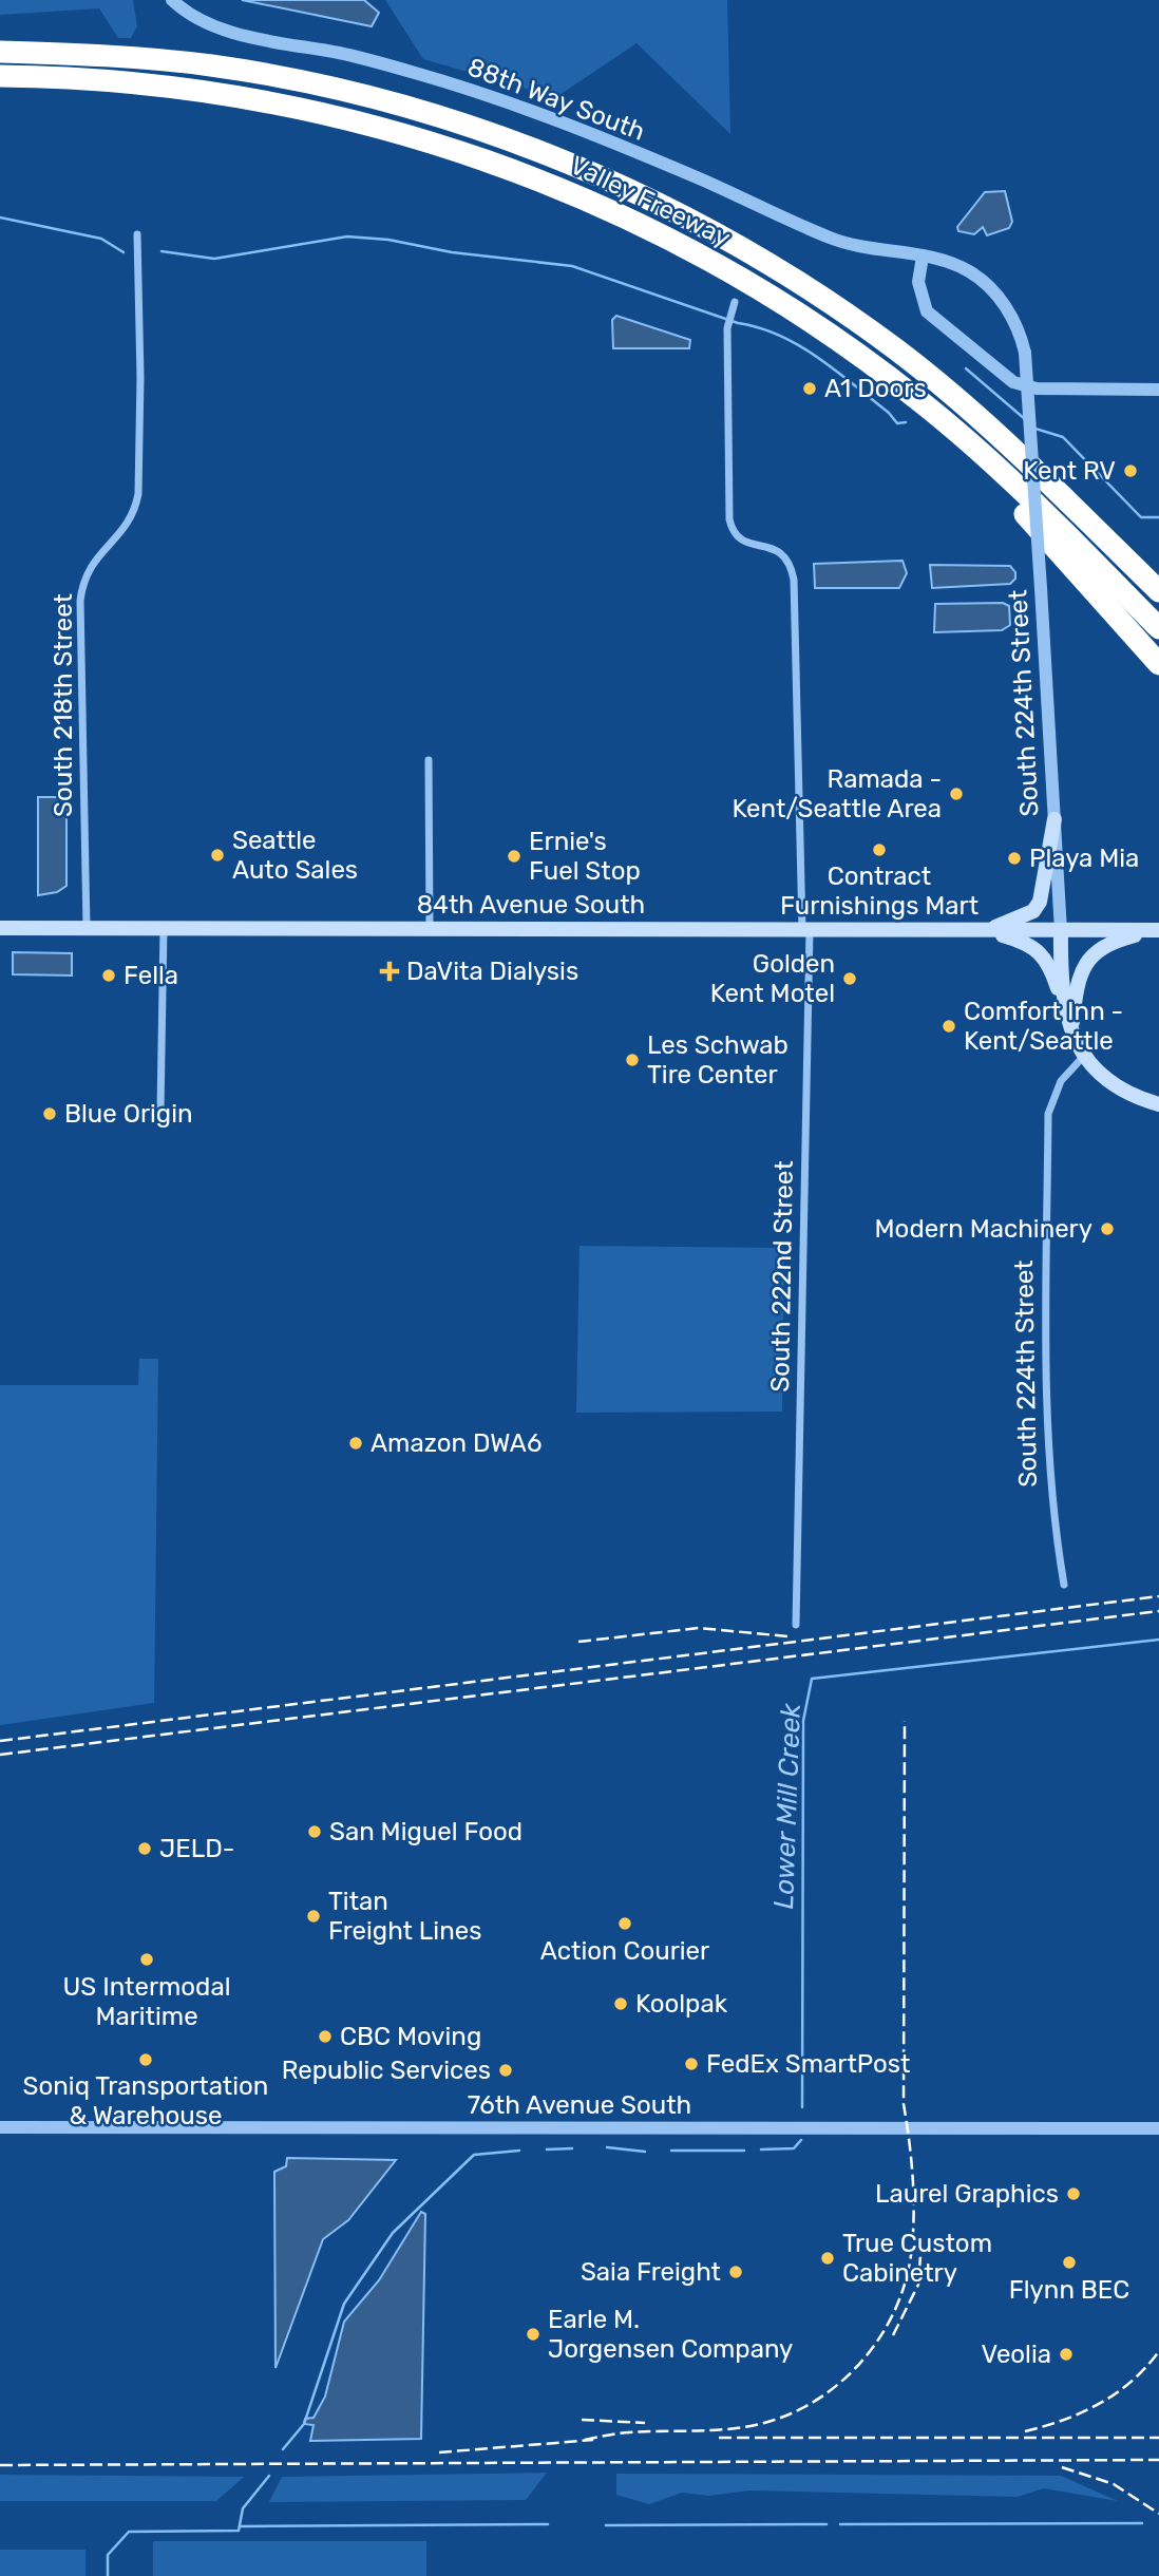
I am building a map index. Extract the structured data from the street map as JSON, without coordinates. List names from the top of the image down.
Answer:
{
  "streets": {
    "highway": ["Valley Freeway"],
    "main road": ["South 224th Street", "84th Avenue South"],
    "street": [
      "88th Way South",
      "South 218th Street",
      "South 222nd Street",
      "76th Avenue South"
    ]
  },
  "crossings": [
    ["88th Way South", "South 224th Street"],
    ["South 224th Street", "84th Avenue South"],
    ["South 218th Street", "84th Avenue South"],
    ["84th Avenue South", "South 222nd Street"]
  ],
  "water": ["Lower Mill Creek"],
  "places": {
    "other": [
      "A1 Doors",
      "Kent RV",
      "Ramada - Kent/Seattle Area",
      "Contract Furnishings Mart",
      "Seattle Auto Sales",
      "Ernie's Fuel Stop",
      "Playa Mia",
      "Fella",
      "Golden Kent Motel",
      "Comfort Inn - Kent/Seattle",
      "Les Schwab Tire Center",
      "Blue Origin",
      "Modern Machinery",
      "Amazon DWA6",
      "San Miguel Food",
      "JELD-",
      "Titan Freight Lines",
      "Action Courier",
      "US Intermodal Maritime",
      "Koolpak",
      "CBC Moving",
      "Soniq Transportation & Warehouse",
      "FedEx SmartPost",
      "Republic Services",
      "Laurel Graphics",
      "True Custom Cabinetry",
      "Flynn BEC",
      "Saia Freight",
      "Earle M. Jorgensen Company",
      "Veolia"
    ],
    "health": ["DaVita Dialysis"]
  }
}
